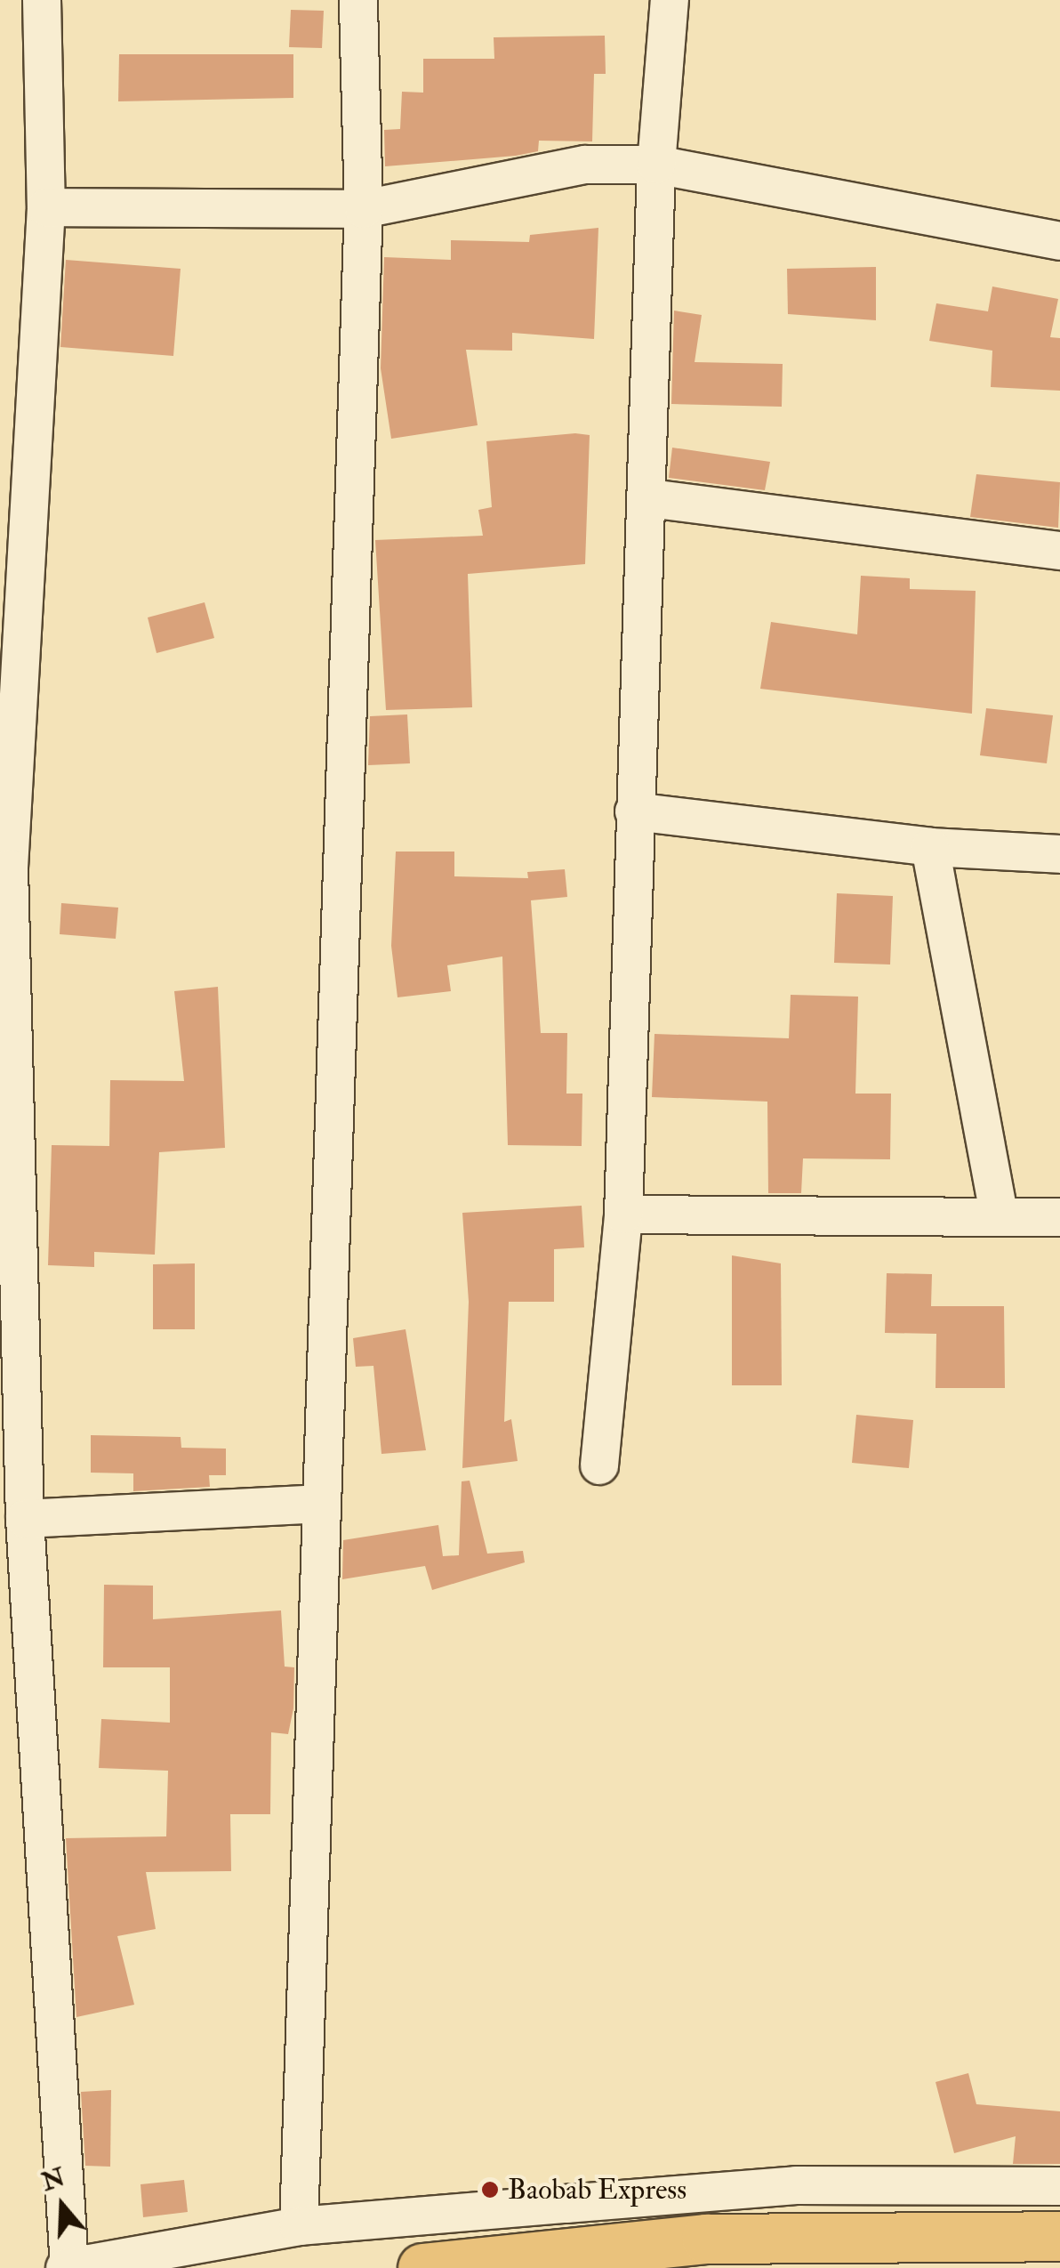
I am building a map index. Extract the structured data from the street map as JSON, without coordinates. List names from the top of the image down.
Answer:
{
  "places": ["Baobab Express"],
  "north": "top"
}
